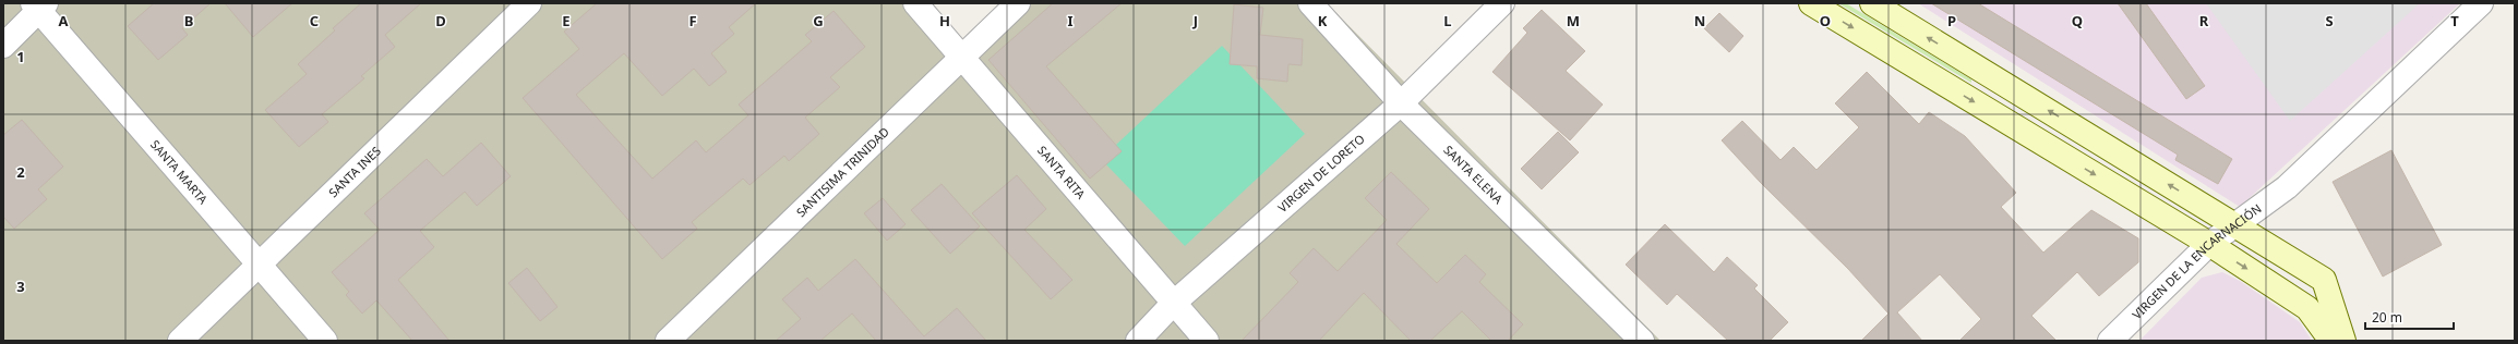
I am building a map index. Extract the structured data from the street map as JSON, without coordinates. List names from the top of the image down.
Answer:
{
  "streets": {
    "street": [
      "SANTA MARTA",
      "SANTA INES",
      "SANTISIMA TRINIDAD",
      "SANTA RITA",
      "VIRGEN DE LORETO",
      "SANTA ELENA",
      "VIRGEN DE LA ENCARNACIÓN"
    ]
  },
  "crossings": [
    ["SANTA MARTA", "SANTA INES"],
    ["SANTISIMA TRINIDAD", "SANTA RITA"],
    ["SANTA RITA", "VIRGEN DE LORETO"],
    ["VIRGEN DE LORETO", "SANTA ELENA"]
  ],
  "scale_bar": "20 m",
  "grid": {
    "columns": [
      "A",
      "B",
      "C",
      "D",
      "E",
      "F",
      "G",
      "H",
      "I",
      "J",
      "K",
      "L",
      "M",
      "N",
      "O",
      "P",
      "Q",
      "R",
      "S",
      "T"
    ],
    "rows": ["1", "2", "3"]
  }
}
